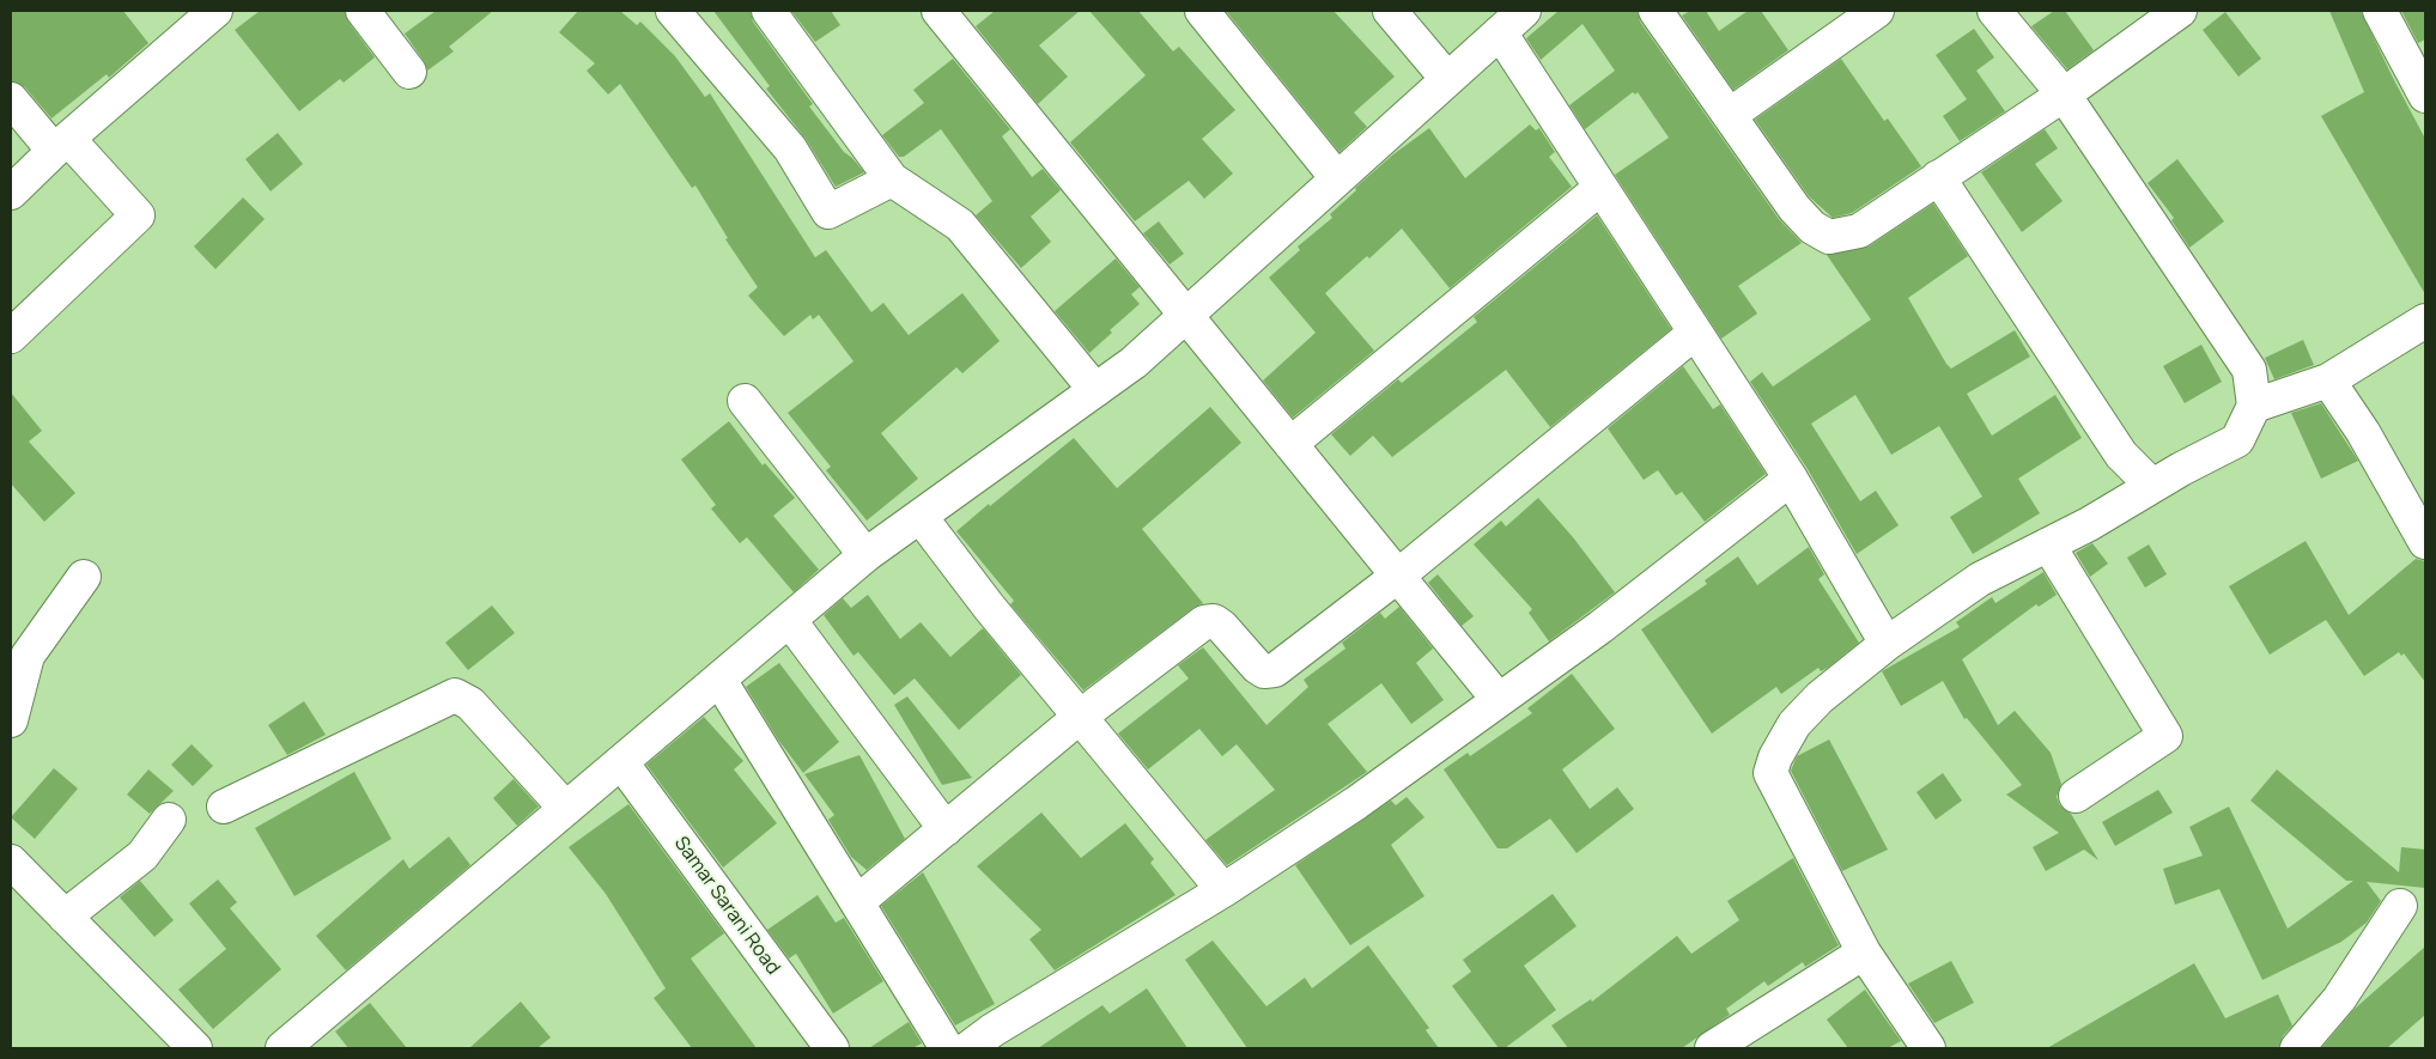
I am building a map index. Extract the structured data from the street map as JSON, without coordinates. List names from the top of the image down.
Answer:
{
  "streets": {
    "street": ["Samar Sarani Road"]
  }
}
